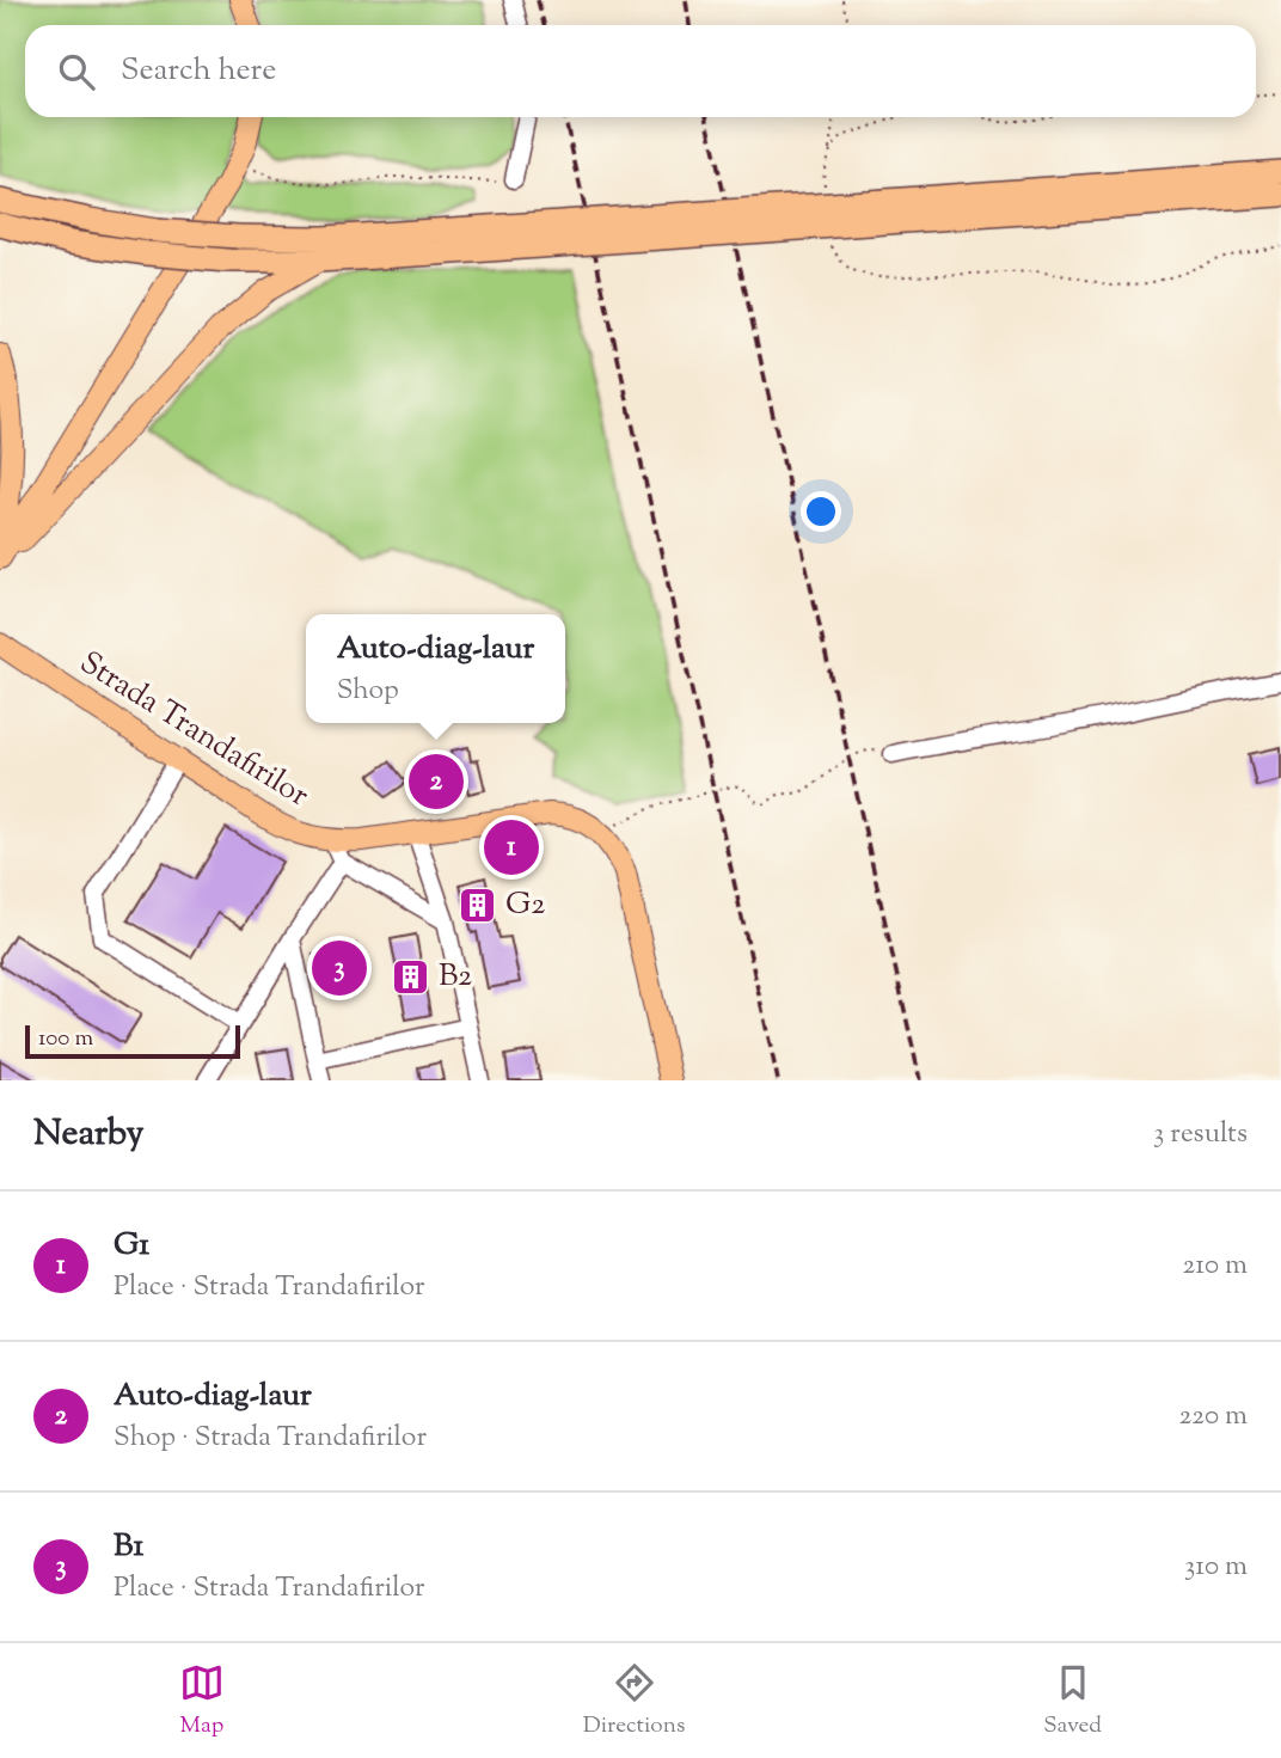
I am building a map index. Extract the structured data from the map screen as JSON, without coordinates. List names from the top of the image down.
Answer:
{
  "streets": {
    "main road": ["Strada Trandafirilor"]
  },
  "places": {
    "building": ["G2", "B2"]
  },
  "scale_bar": "100 m",
  "page": {
    "search": "Search here",
    "popup": ["Auto-diag-laur", "Shop"],
    "pins": ["2", "1", "3"],
    "scale": "100 m",
    "heading": ["Nearby", "3 results"],
    "list": [
      {
        "mark": "1",
        "name": "G1",
        "note": "Place · Strada Trandafirilor",
        "value": "210 m"
      },
      {
        "mark": "2",
        "name": "Auto-diag-laur",
        "note": "Shop · Strada Trandafirilor",
        "value": "220 m"
      },
      {
        "mark": "3",
        "name": "B1",
        "note": "Place · Strada Trandafirilor",
        "value": "310 m"
      }
    ],
    "nav": ["Map", "Directions", "Saved"]
  }
}
